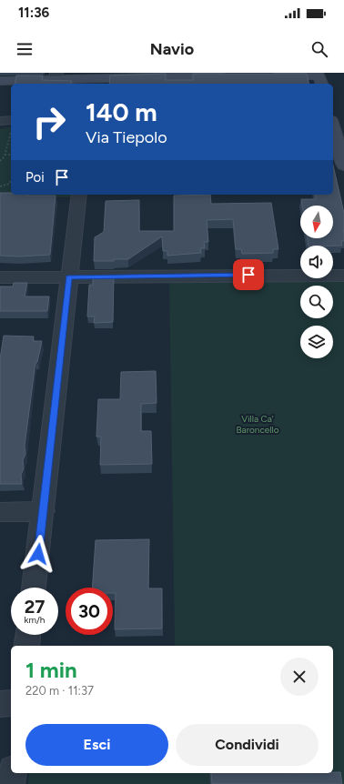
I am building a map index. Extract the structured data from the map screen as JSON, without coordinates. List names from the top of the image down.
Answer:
{
  "parks": ["Villa Ca' Baroncello"],
  "north": "bottom",
  "page": {
    "status": "11:36",
    "header": "Navio",
    "turn": ["140 m", "Via Tiepolo"],
    "then": "Poi",
    "speed": "27 km/h",
    "limit": "30",
    "heading": ["1 min", "220 m · 11:37"],
    "buttons": ["Esci", "Condividi"]
  }
}
